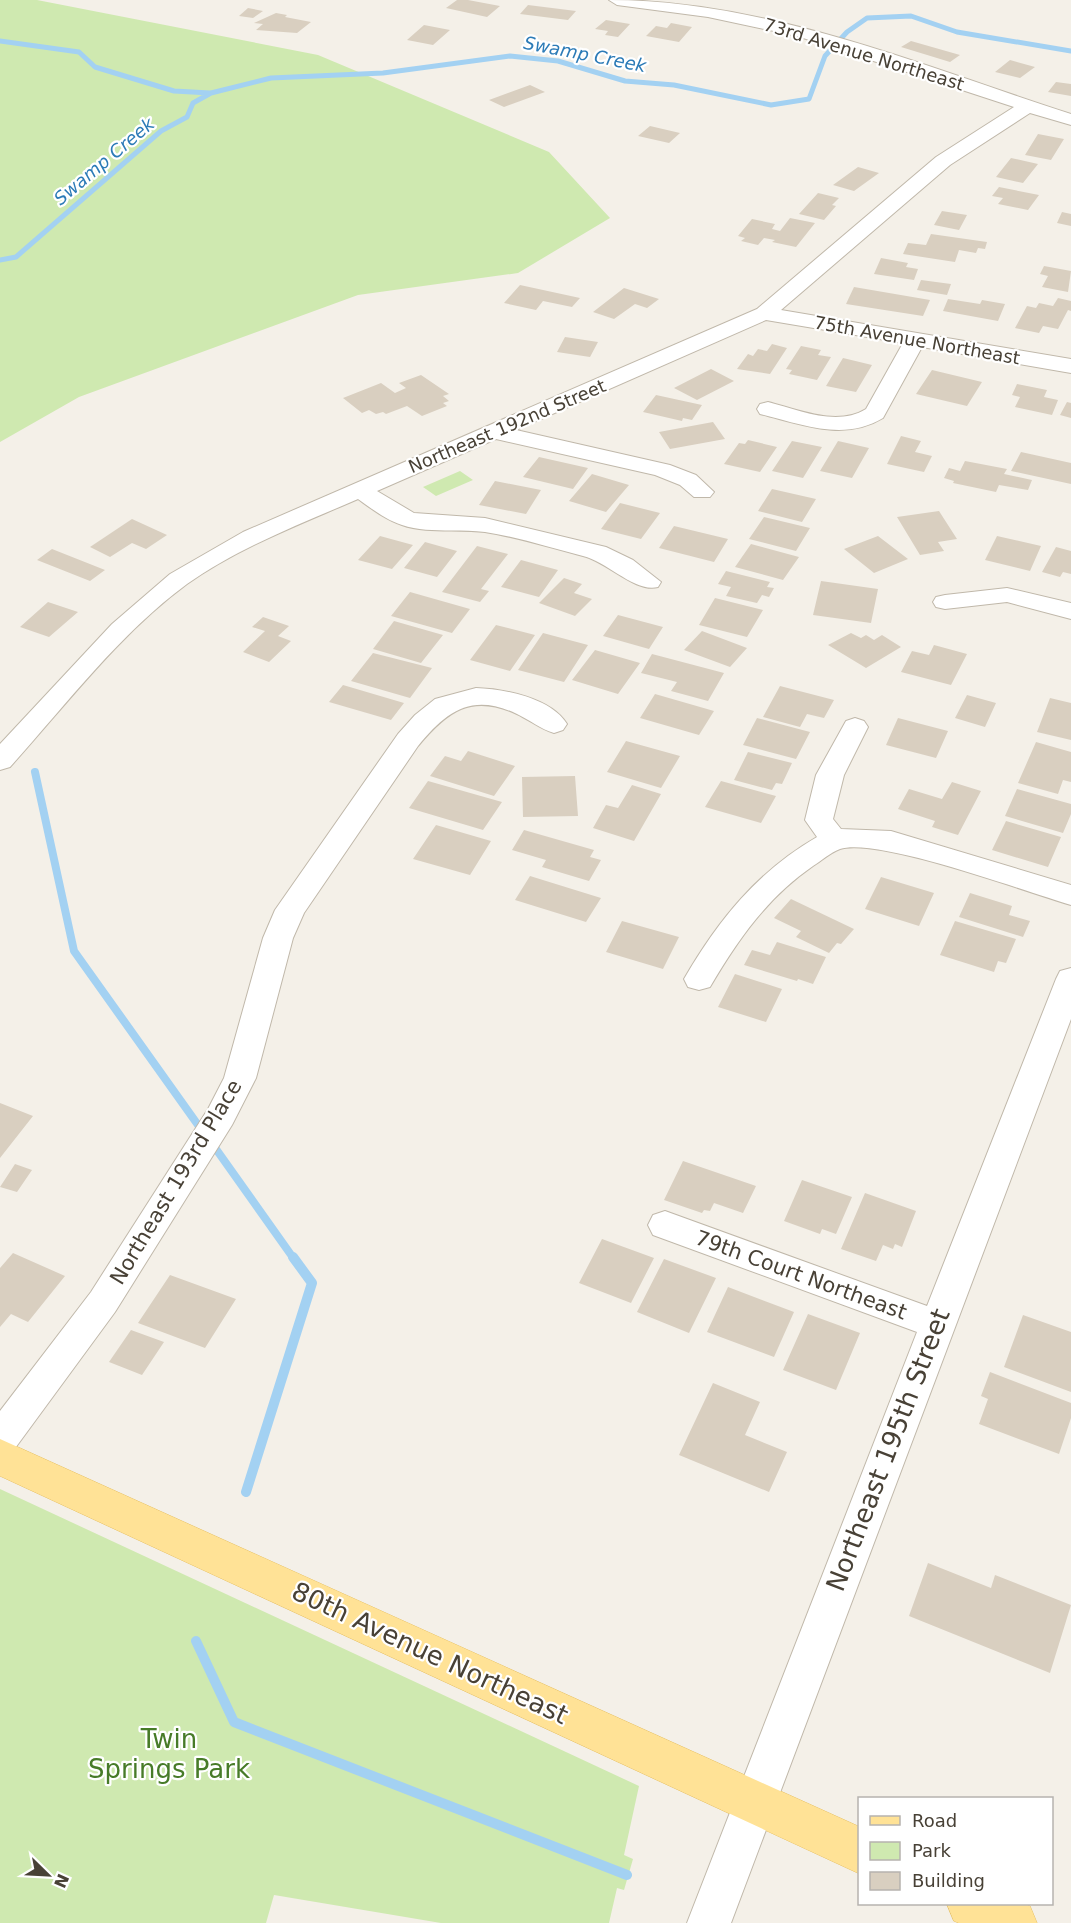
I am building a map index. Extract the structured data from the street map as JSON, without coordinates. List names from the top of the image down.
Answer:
{
  "streets": {
    "main road": ["80th Avenue Northeast"],
    "street": [
      "73rd Avenue Northeast",
      "75th Avenue Northeast",
      "Northeast 192nd Street",
      "Northeast 193rd Place",
      "79th Court Northeast",
      "Northeast 195th Street"
    ]
  },
  "crossings": [
    ["73rd Avenue Northeast", "Northeast 192nd Street"],
    ["75th Avenue Northeast", "Northeast 192nd Street"],
    ["79th Court Northeast", "Northeast 195th Street"],
    ["Northeast 195th Street", "80th Avenue Northeast"]
  ],
  "water": ["Swamp Creek"],
  "parks": ["Twin Springs Park"],
  "legend": ["Road", "Park", "Building"],
  "north": "bottom right"
}
